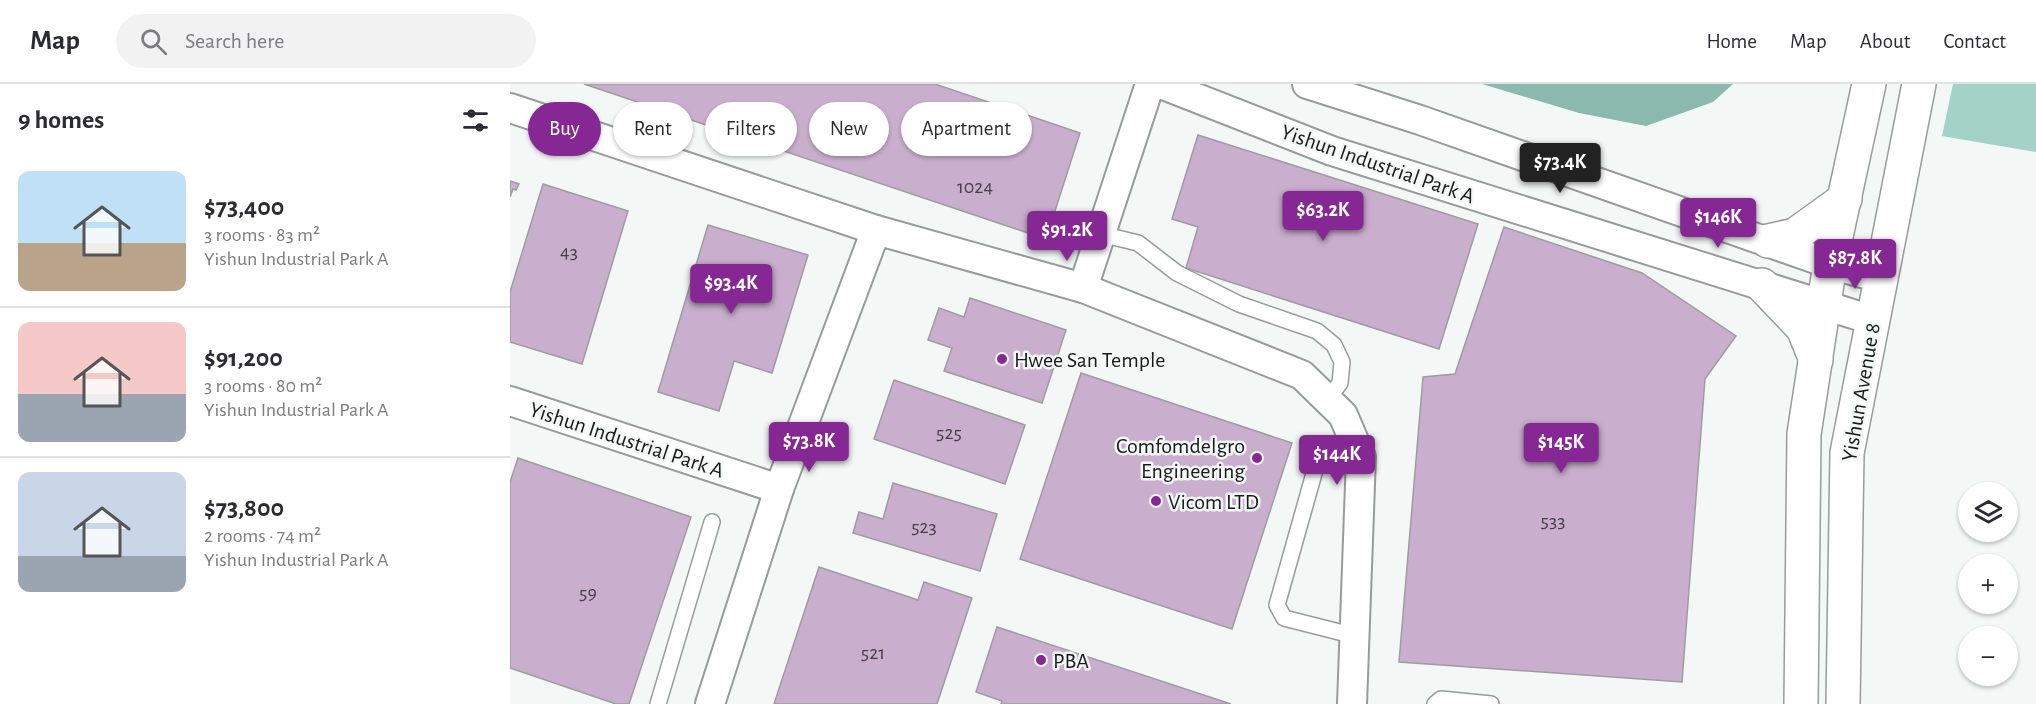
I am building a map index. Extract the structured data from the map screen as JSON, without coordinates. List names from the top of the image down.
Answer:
{
  "streets": {
    "main road": ["Yishun Avenue 8"],
    "street": ["Yishun Industrial Park A"]
  },
  "crossings": [
    ["Yishun Industrial Park A", "Yishun Avenue 8"]
  ],
  "places": [
    "Hwee San Temple",
    "Comfomdelgro Engineering",
    "Vicom LTD",
    "PBA"
  ],
  "house_numbers": [
    "1024",
    "43",
    "525",
    "533",
    "523",
    "59",
    "521"
  ],
  "page": {
    "header": "Map",
    "search": "Search here",
    "nav": [
      "Home",
      "Map",
      "About",
      "Contact"
    ],
    "heading": "9 homes",
    "chip": [
      "Buy",
      "Rent",
      "Filters",
      "New",
      "Apartment"
    ],
    "price": [
      "$73.4K",
      "$63.2K",
      "$146K",
      "$91.2K",
      "$87.8K",
      "$93.4K",
      "$73.8K",
      "$145K",
      "$144K"
    ],
    "list": [
      {
        "name": "$73,400",
        "note": "3 rooms · 83 m² · Yishun Industrial Park A"
      },
      {
        "name": "$91,200",
        "note": "3 rooms · 80 m² · Yishun Industrial Park A"
      },
      {
        "name": "$73,800",
        "note": "2 rooms · 74 m² · Yishun Industrial Park A"
      }
    ],
    "map_buttons": ["+", "−"]
  }
}
